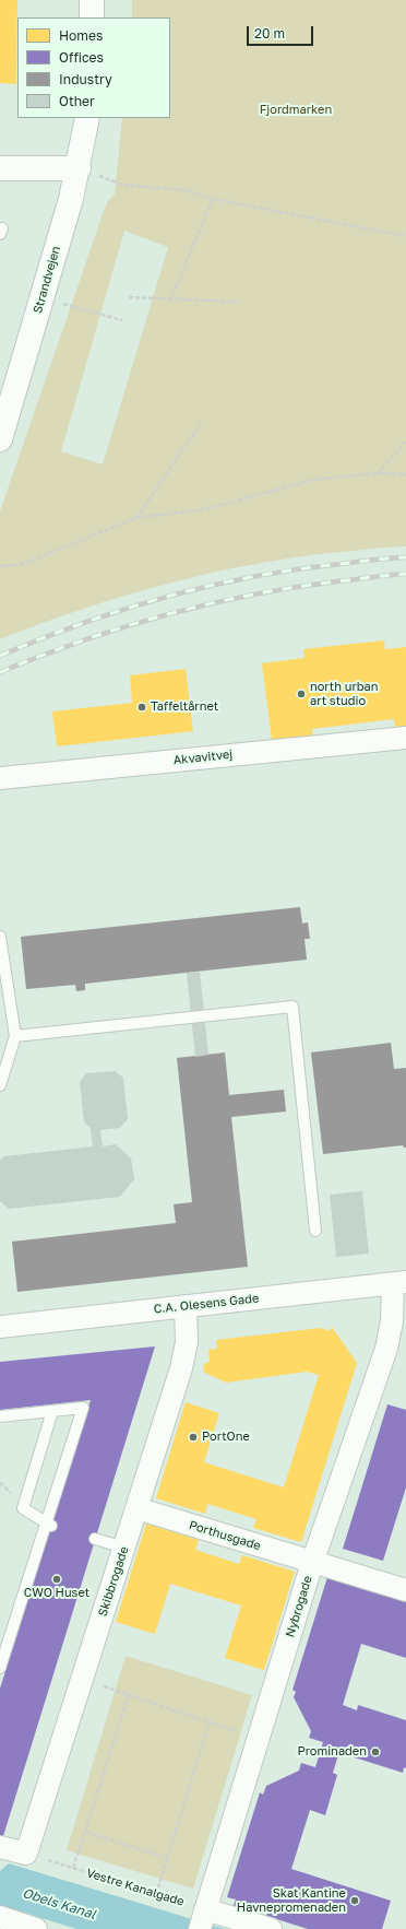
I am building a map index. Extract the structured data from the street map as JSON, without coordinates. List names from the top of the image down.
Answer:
{
  "streets": {
    "street": [
      "Strandvejen",
      "Akvavitvej",
      "C.A. Olesens Gade",
      "Porthusgade",
      "Skibbrogade",
      "Nybrogade"
    ],
    "path": ["Vestre Kanalgade"]
  },
  "crossings": [
    ["C.A. Olesens Gade", "Skibbrogade"],
    ["C.A. Olesens Gade", "Nybrogade"],
    ["Porthusgade", "Skibbrogade"],
    ["Porthusgade", "Nybrogade"],
    ["Skibbrogade", "Vestre Kanalgade"],
    ["Nybrogade", "Vestre Kanalgade"]
  ],
  "water": ["Obels Kanal"],
  "parks": ["Fjordmarken"],
  "places": [
    "north urban art studio",
    "Taffeltårnet",
    "PortOne",
    "CWO Huset",
    "Prominaden",
    "Skat Kantine Havnepromenaden"
  ],
  "legend": [
    "Homes",
    "Offices",
    "Industry",
    "Other"
  ],
  "scale_bar": "20 m"
}
